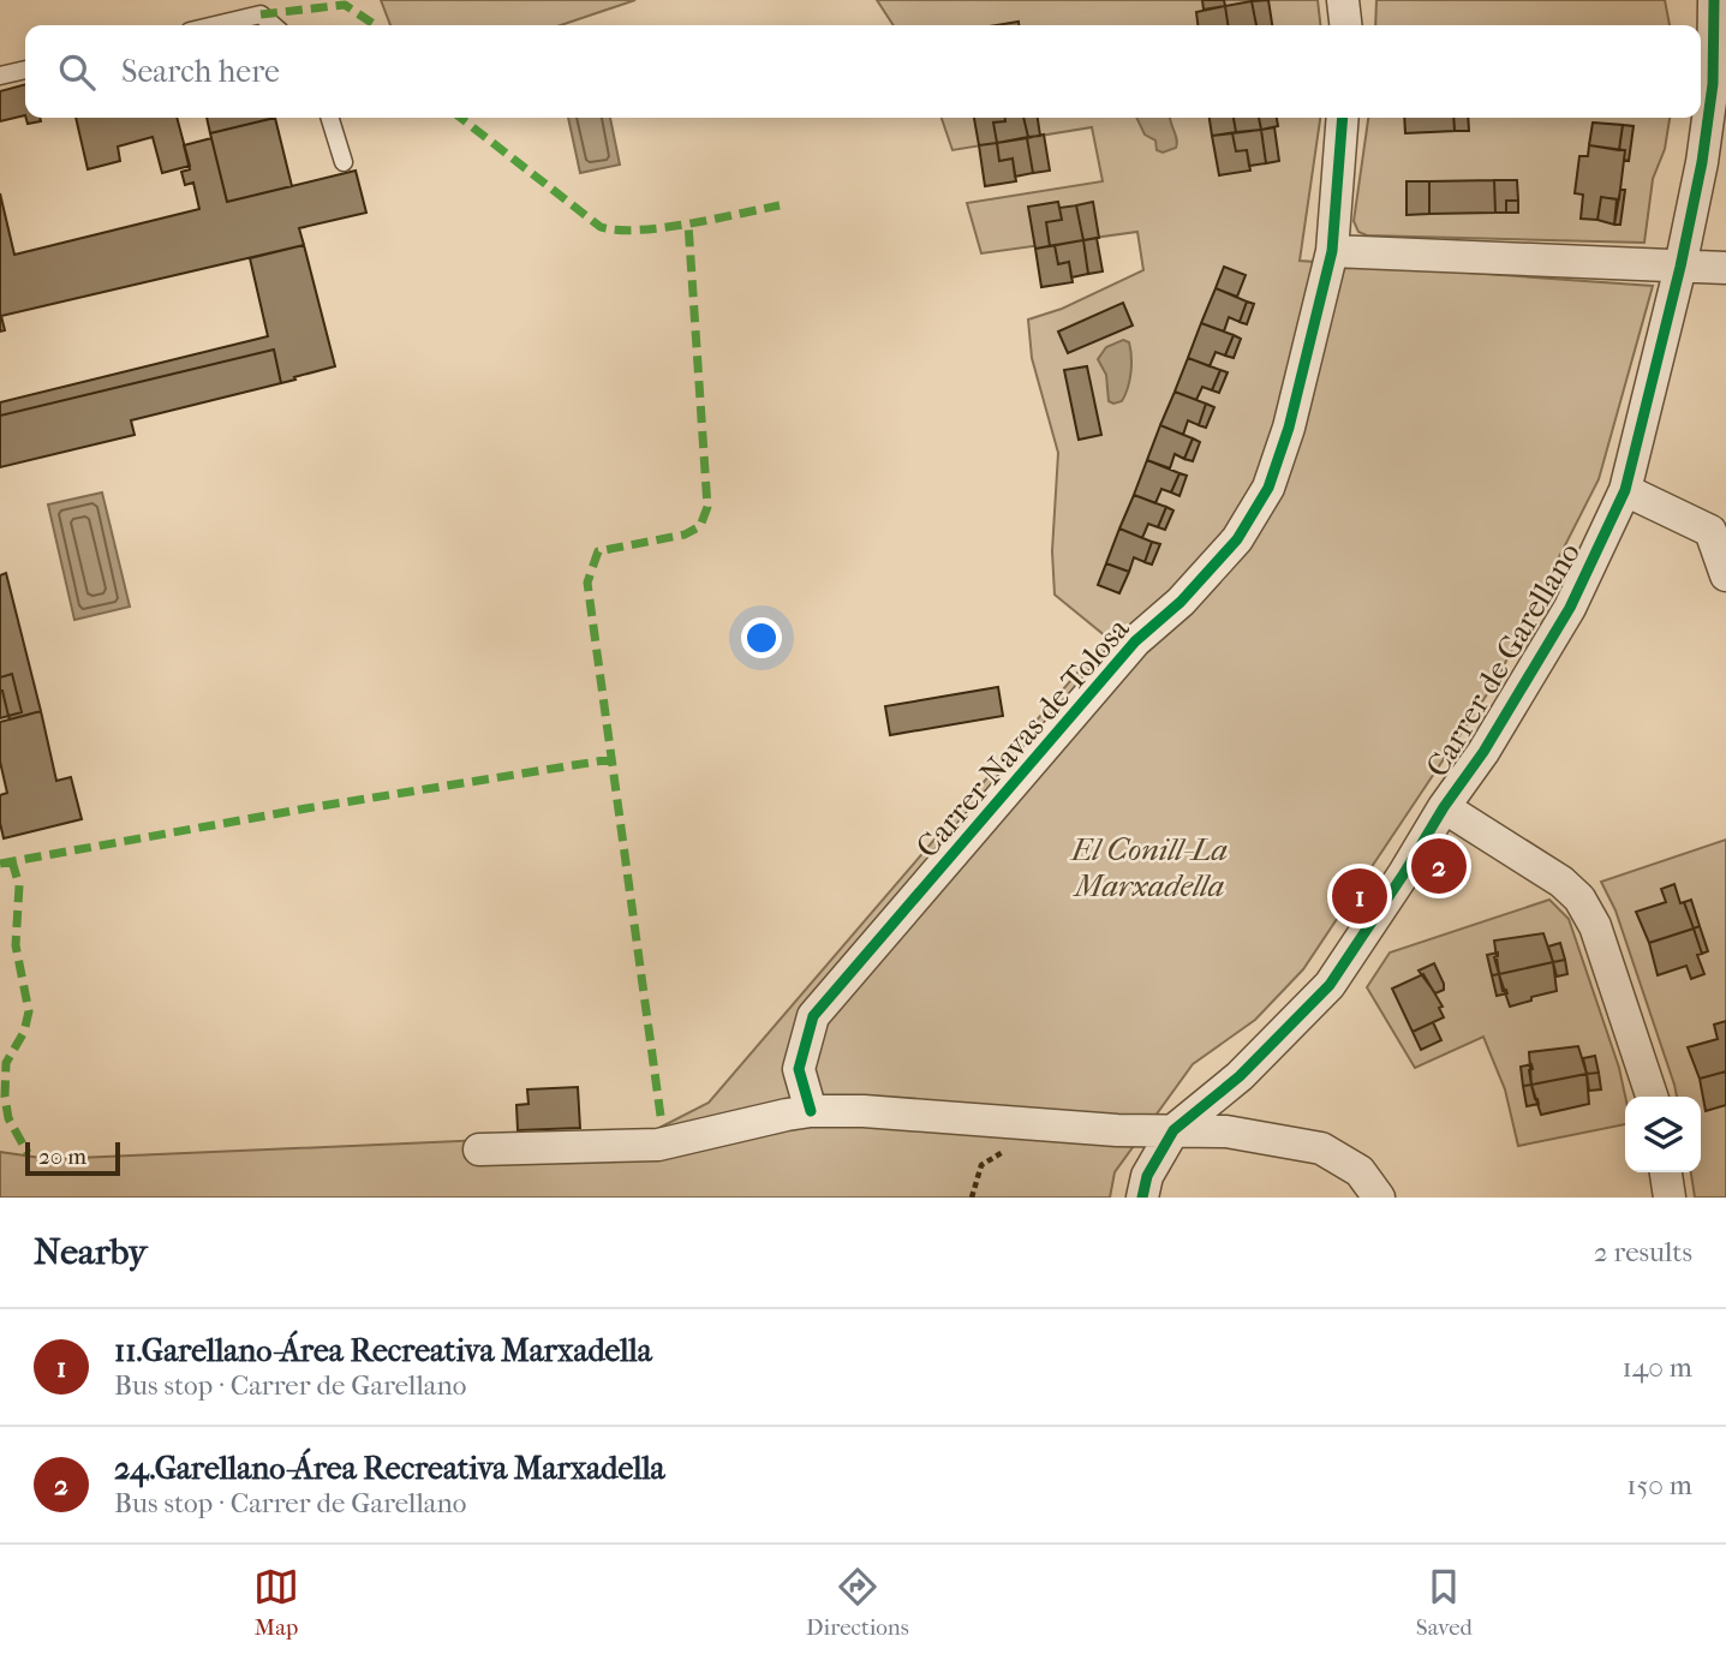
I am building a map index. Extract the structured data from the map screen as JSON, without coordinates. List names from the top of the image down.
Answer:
{
  "streets": {
    "street": ["Carrer de Garellano", "Carrer Navas de Tolosa"]
  },
  "parks": ["El Conill-La Marxadella"],
  "scale_bar": "20 m",
  "page": {
    "search": "Search here",
    "pins": ["2", "1"],
    "scale": "20 m",
    "heading": ["Nearby", "2 results"],
    "list": [
      {
        "mark": "1",
        "name": "11.Garellano-Área Recreativa Marxadella",
        "note": "Bus stop · Carrer de Garellano",
        "value": "140 m"
      },
      {
        "mark": "2",
        "name": "24.Garellano-Área Recreativa Marxadella",
        "note": "Bus stop · Carrer de Garellano",
        "value": "150 m"
      }
    ],
    "nav": ["Map", "Directions", "Saved"]
  }
}
